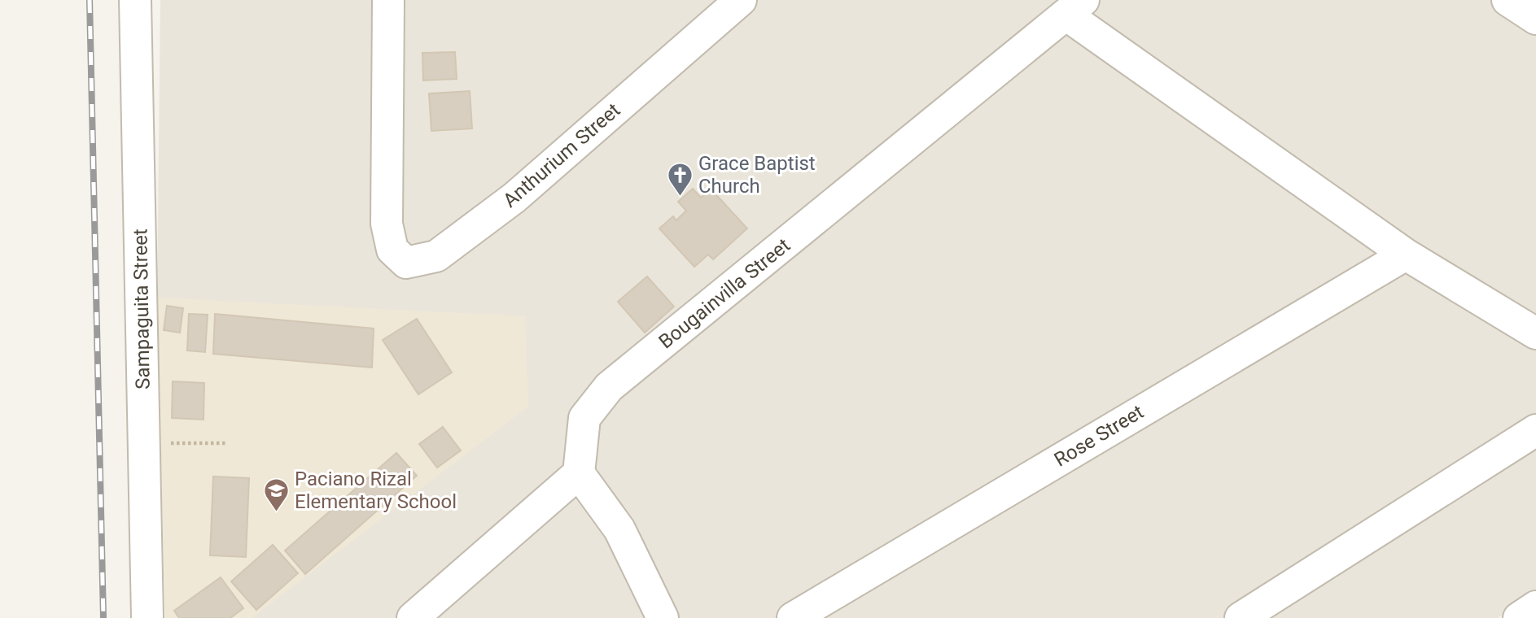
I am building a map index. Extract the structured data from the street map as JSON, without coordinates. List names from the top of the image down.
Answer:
{
  "streets": {
    "street": [
      "Anthurium Street",
      "Bougainvilla Street",
      "Sampaguita Street",
      "Rose Street"
    ]
  },
  "places": {
    "church": ["Grace Baptist Church"],
    "school or university": ["Paciano Rizal Elementary School"]
  }
}
